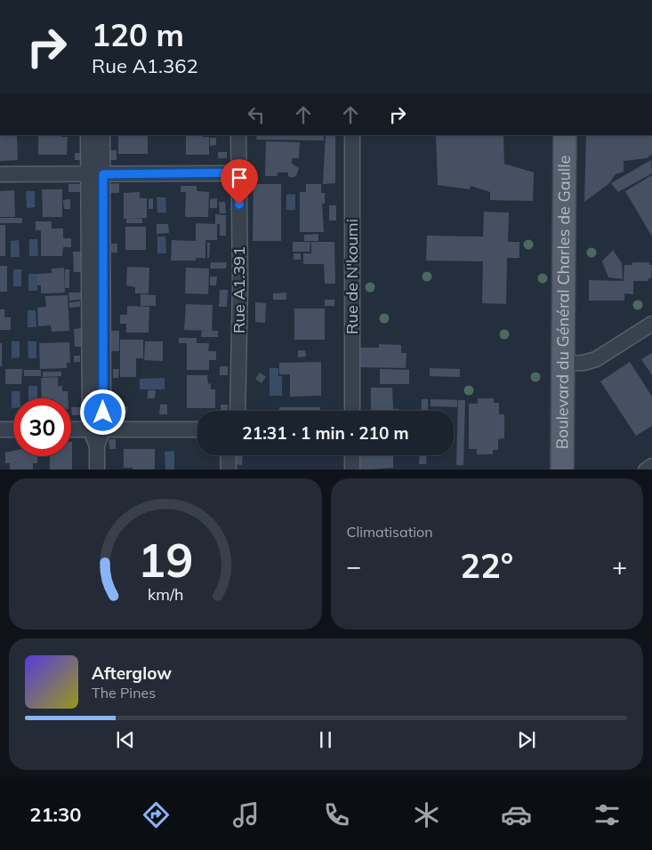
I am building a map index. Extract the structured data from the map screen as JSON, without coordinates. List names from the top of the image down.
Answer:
{
  "streets": {
    "main road": ["Boulevard du Général Charles de Gaulle"],
    "street": ["Rue de N'koumi", "Rue A1.391"]
  },
  "page": {
    "turn": ["120 m", "Rue A1.362"],
    "limit": "30",
    "trip": "21:31 · 1 min · 210 m",
    "tile": "Climatisation",
    "heat": ["−", "22°", "+"],
    "song": ["Afterglow", "The Pines"],
    "tabs": "21:30",
    "gauge": ["19", "km/h"]
  }
}
